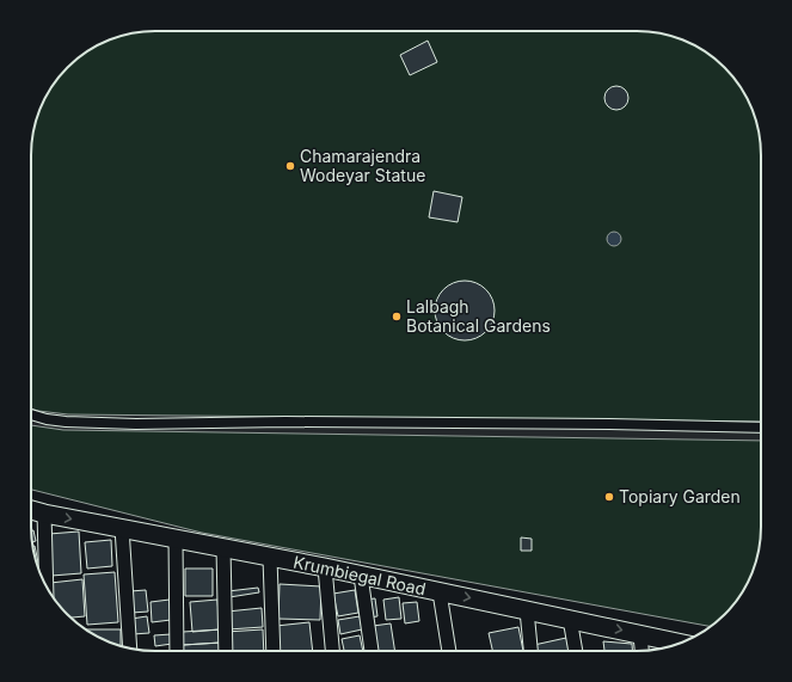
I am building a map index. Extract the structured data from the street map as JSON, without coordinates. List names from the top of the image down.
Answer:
{
  "streets": {
    "main road": ["Krumbiegal Road"]
  },
  "one_way": ["Krumbiegal Road"],
  "places": ["Chamarajendra Wodeyar Statue", "Lalbagh Botanical Gardens", "Topiary Garden"]
}
